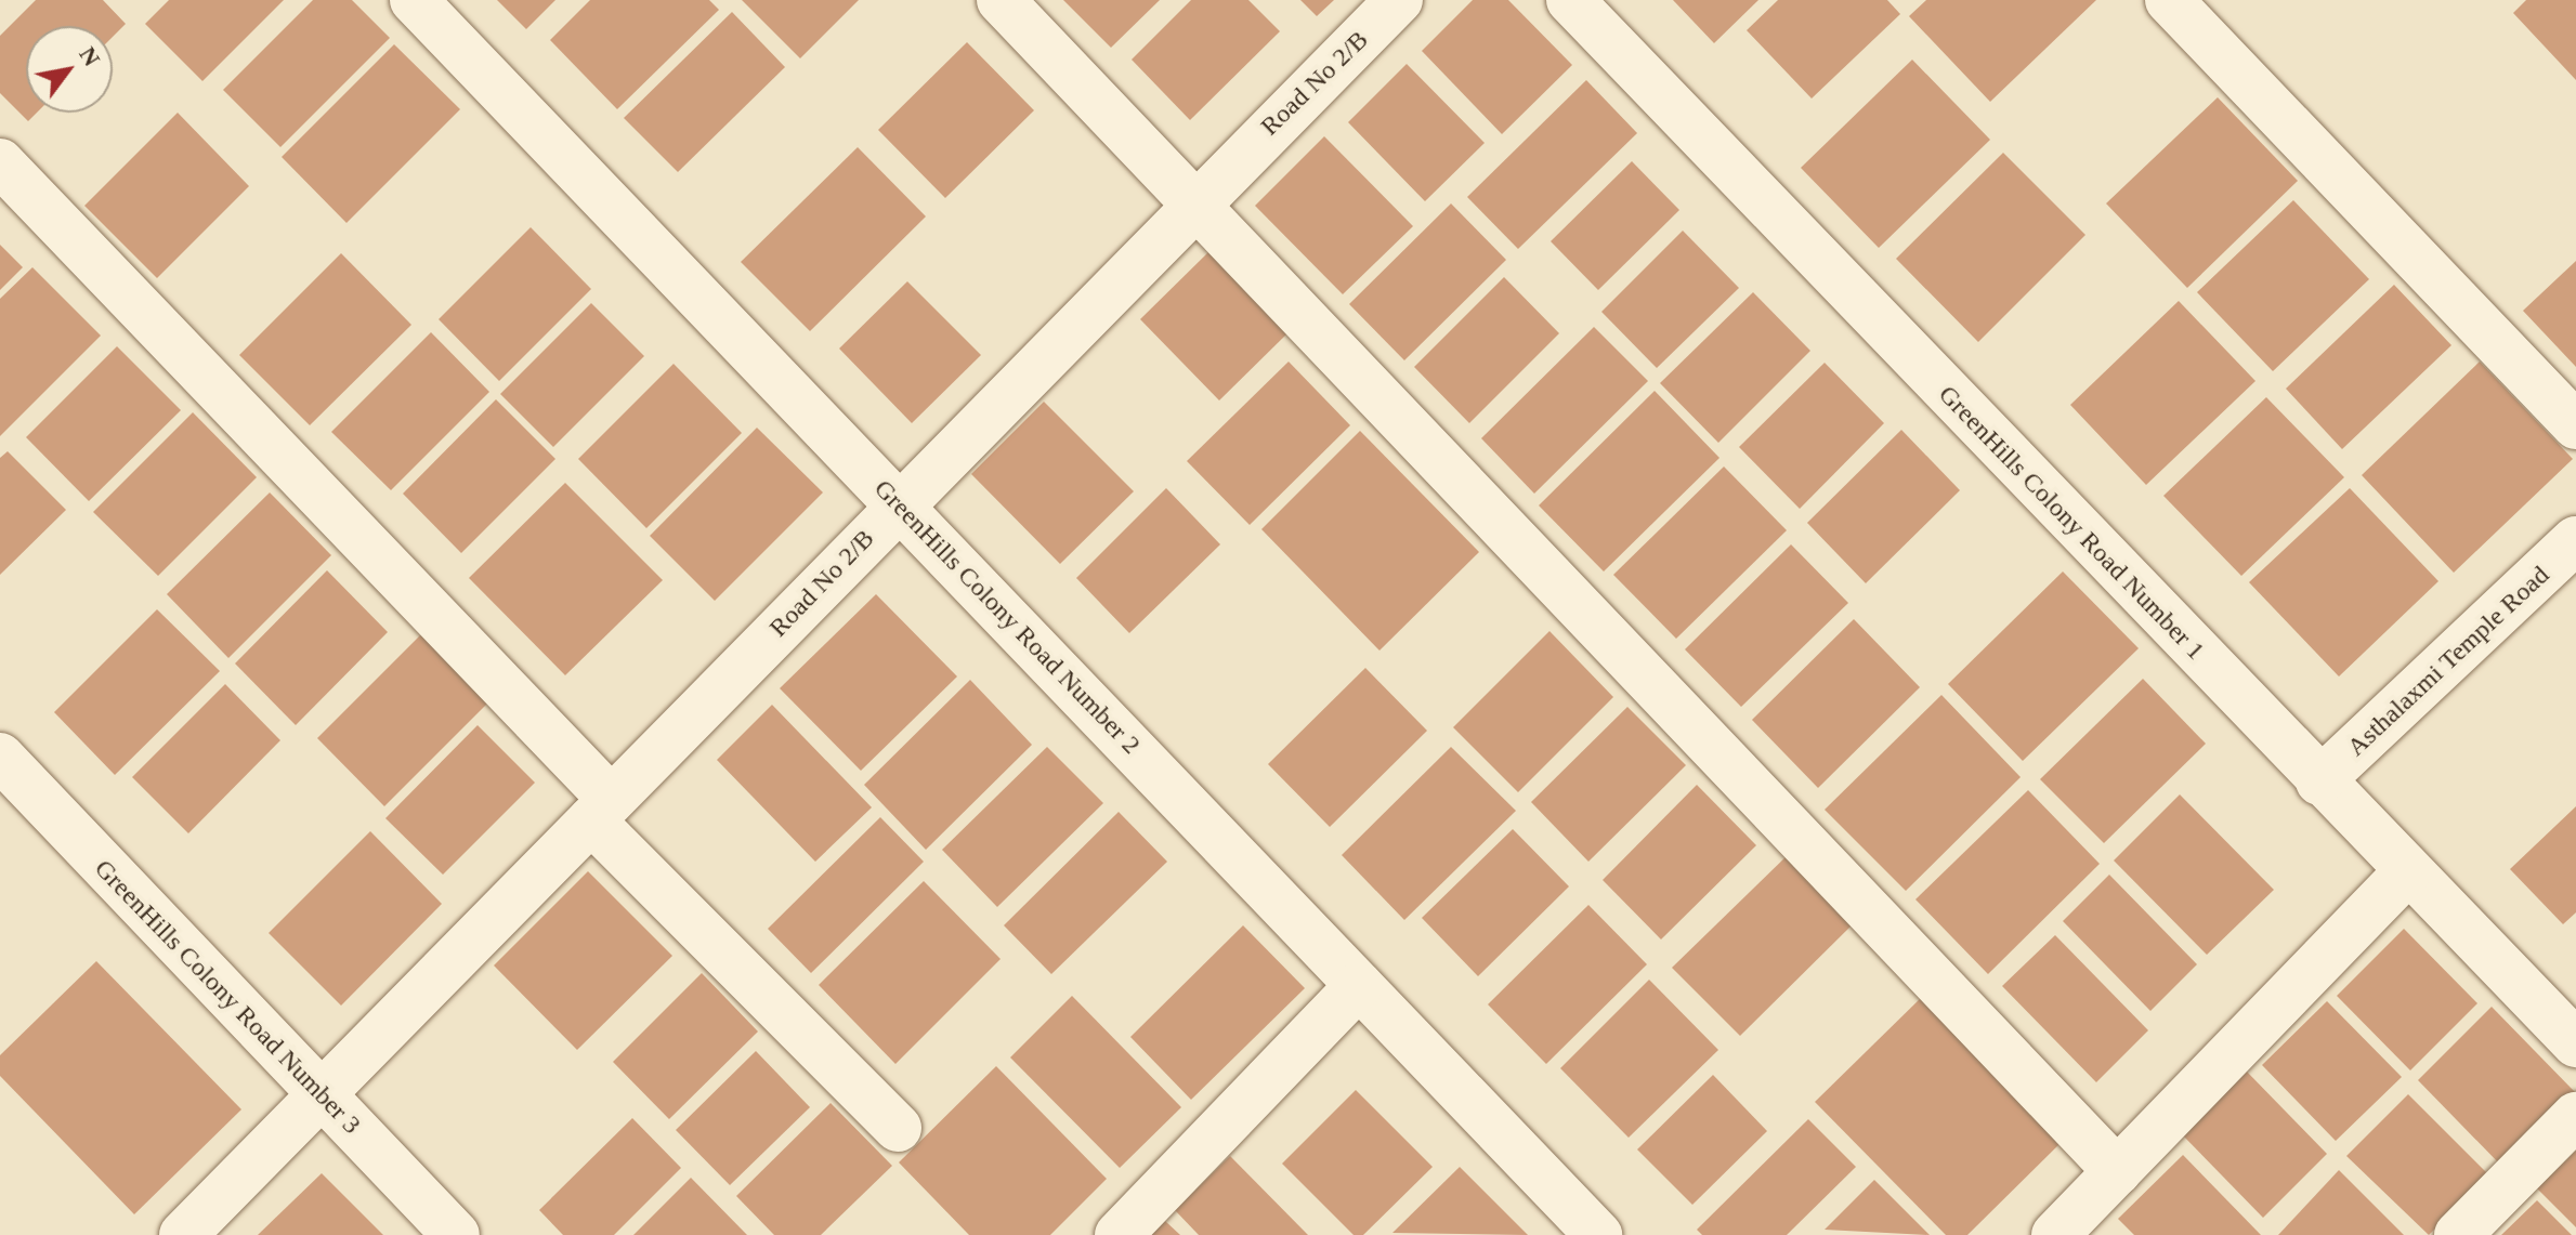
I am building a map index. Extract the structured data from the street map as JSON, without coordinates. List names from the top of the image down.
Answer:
{
  "streets": {
    "street": [
      "Road No 2/B",
      "GreenHills Colony Road Number 1",
      "GreenHills Colony Road Number 2",
      "Asthalaxmi Temple Road",
      "GreenHills Colony Road Number 3"
    ]
  },
  "crossings": [
    ["Road No 2/B", "GreenHills Colony Road Number 2"],
    ["Road No 2/B", "GreenHills Colony Road Number 3"],
    ["GreenHills Colony Road Number 1", "Asthalaxmi Temple Road"]
  ],
  "north": "top right"
}
